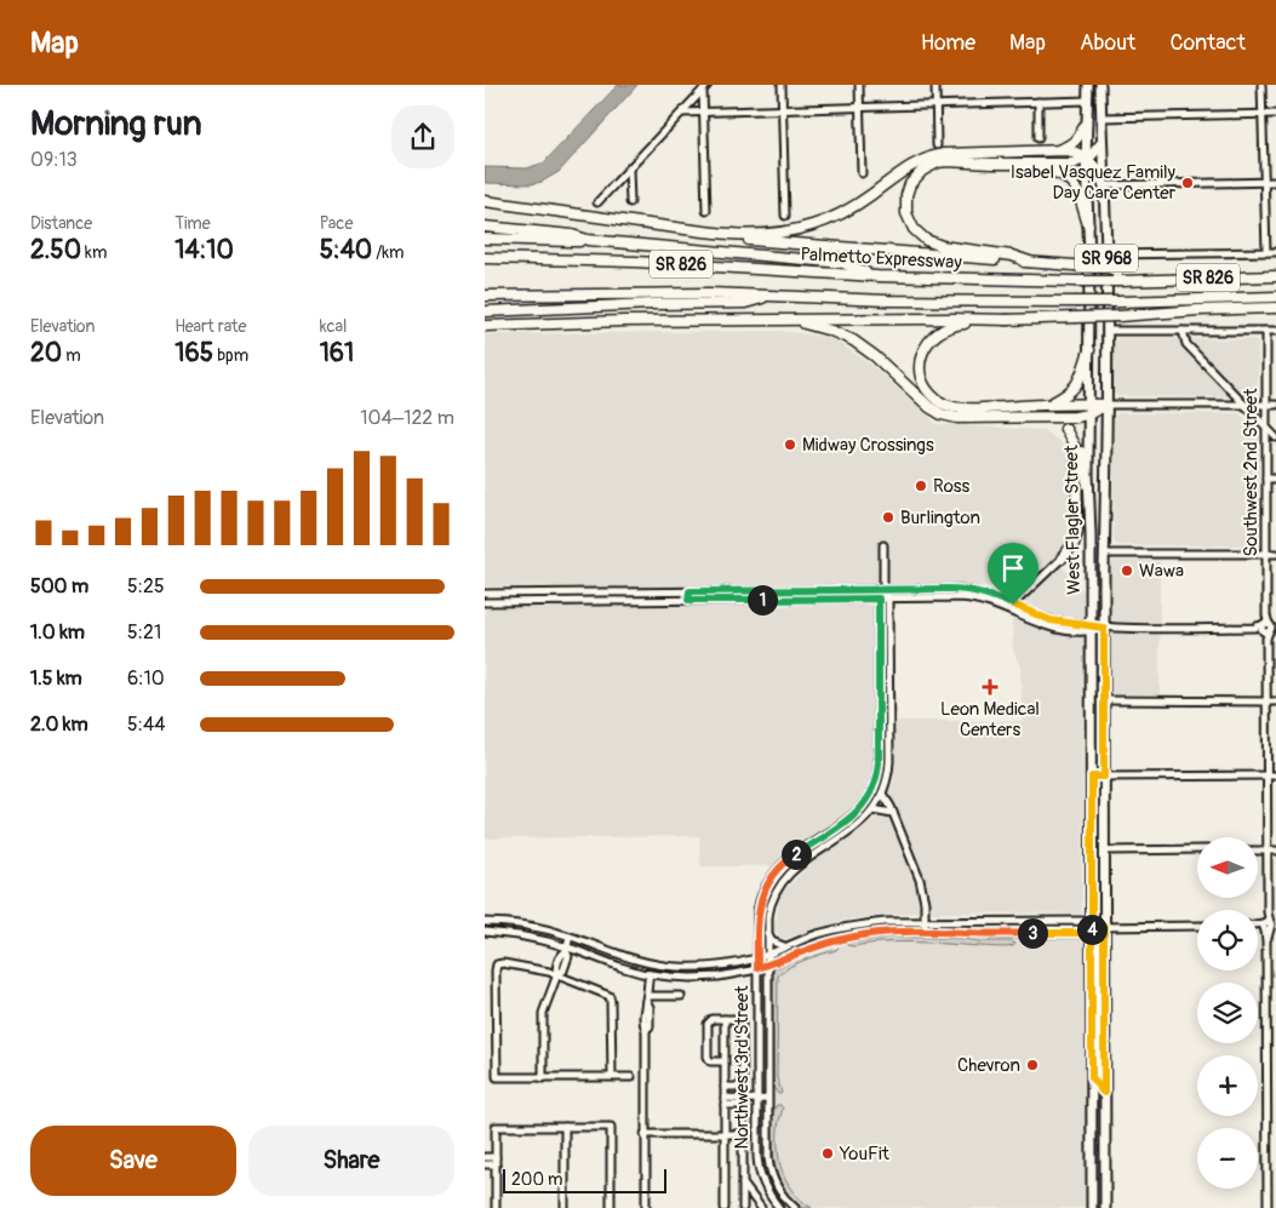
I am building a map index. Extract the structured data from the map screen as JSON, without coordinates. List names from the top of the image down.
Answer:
{
  "streets": {
    "highway": ["Palmetto Expressway", "SR 826"],
    "main road": ["SR 968", "West Flagler Street"],
    "street": ["Southwest 2nd Street", "Northwest 3rd Street"]
  },
  "places": {
    "other": [
      "Isabel Vasquez Family Day Care Center",
      "Midway Crossings",
      "Ross",
      "Burlington",
      "Wawa",
      "Chevron",
      "YouFit"
    ],
    "health": ["Leon Medical Centers"]
  },
  "scale_bar": "200 m",
  "north": "left",
  "page": {
    "header": "Map",
    "nav": [
      "Home",
      "Map",
      "About",
      "Contact"
    ],
    "heading": ["Morning run", "09:13"],
    "stats": [
      ["Distance", "2.50 km"],
      ["Time", "14:10"],
      ["Pace", "5:40 /km"],
      ["Elevation", "20 m"],
      ["Heart rate", "165 bpm"],
      ["kcal", "161"]
    ],
    "chart": ["Elevation", "104–122 m"],
    "list": [
      {
        "name": "500 m",
        "note": "5:25"
      },
      {
        "name": "1.0 km",
        "note": "5:21"
      },
      {
        "name": "1.5 km",
        "note": "6:10"
      },
      {
        "name": "2.0 km",
        "note": "5:44"
      }
    ],
    "pins": [
      "1",
      "2",
      "4",
      "3"
    ],
    "map_buttons": ["+", "−"],
    "buttons": ["Save", "Share"],
    "scale": "200 m"
  }
}
